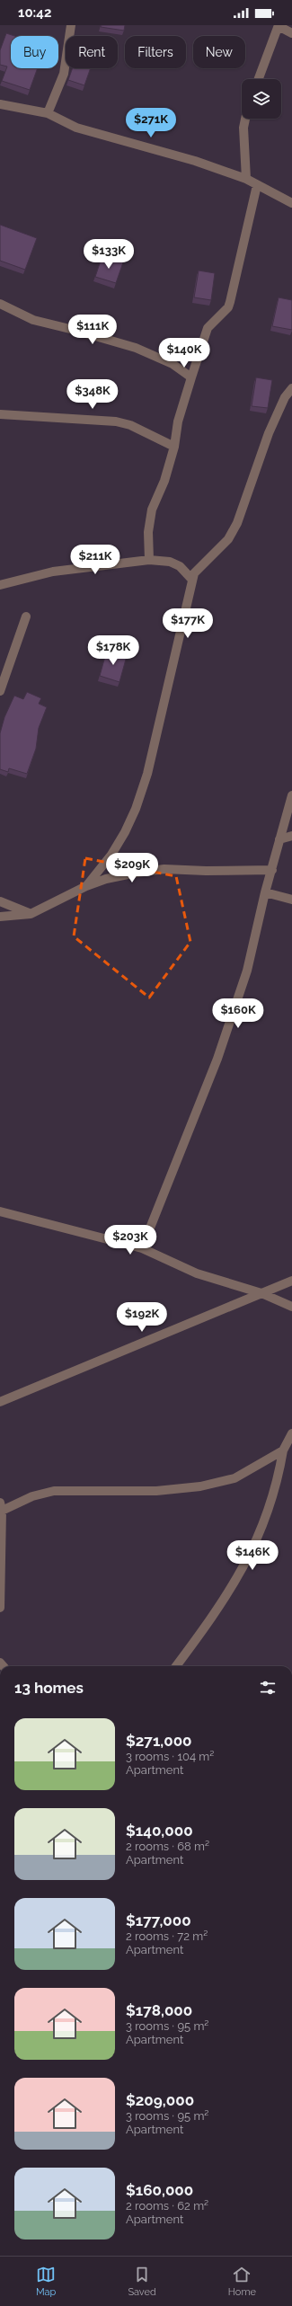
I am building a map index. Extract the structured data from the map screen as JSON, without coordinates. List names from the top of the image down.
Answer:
{
  "page": {
    "status": "10:42",
    "chip": [
      "Buy",
      "Rent",
      "Filters",
      "New"
    ],
    "price": [
      "$271K",
      "$133K",
      "$111K",
      "$140K",
      "$348K",
      "$211K",
      "$177K",
      "$178K",
      "$209K",
      "$160K",
      "$203K",
      "$192K",
      "$146K"
    ],
    "heading": "13 homes",
    "list": [
      {
        "name": "$271,000",
        "note": "3 rooms · 104 m² · Apartment"
      },
      {
        "name": "$140,000",
        "note": "2 rooms · 68 m² · Apartment"
      },
      {
        "name": "$177,000",
        "note": "2 rooms · 72 m² · Apartment"
      },
      {
        "name": "$178,000",
        "note": "3 rooms · 95 m² · Apartment"
      },
      {
        "name": "$209,000",
        "note": "3 rooms · 95 m² · Apartment"
      },
      {
        "name": "$160,000",
        "note": "2 rooms · 62 m² · Apartment"
      }
    ],
    "tabs": ["Map", "Saved", "Home"]
  }
}
